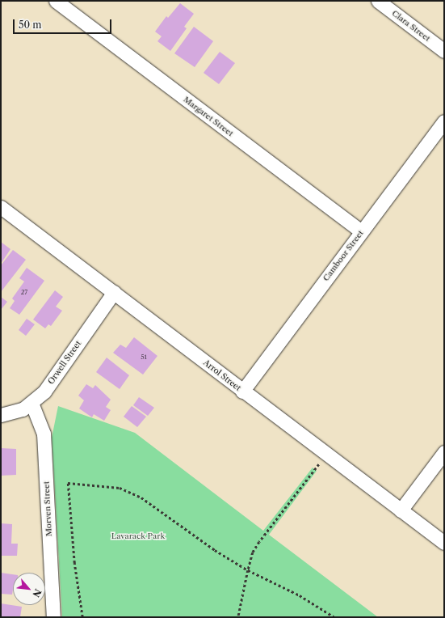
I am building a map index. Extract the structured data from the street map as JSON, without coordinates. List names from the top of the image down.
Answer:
{
  "streets": {
    "street": [
      "Clara Street",
      "Margaret Street",
      "Camboor Street",
      "Orwell Street",
      "Arrol Street",
      "Morven Street"
    ]
  },
  "crossings": [
    ["Margaret Street", "Camboor Street"],
    ["Camboor Street", "Arrol Street"],
    ["Orwell Street", "Arrol Street"],
    ["Orwell Street", "Morven Street"]
  ],
  "parks": ["Lavarack Park"],
  "house_numbers": ["27", "51"],
  "scale_bar": "50 m",
  "north": "bottom right"
}
